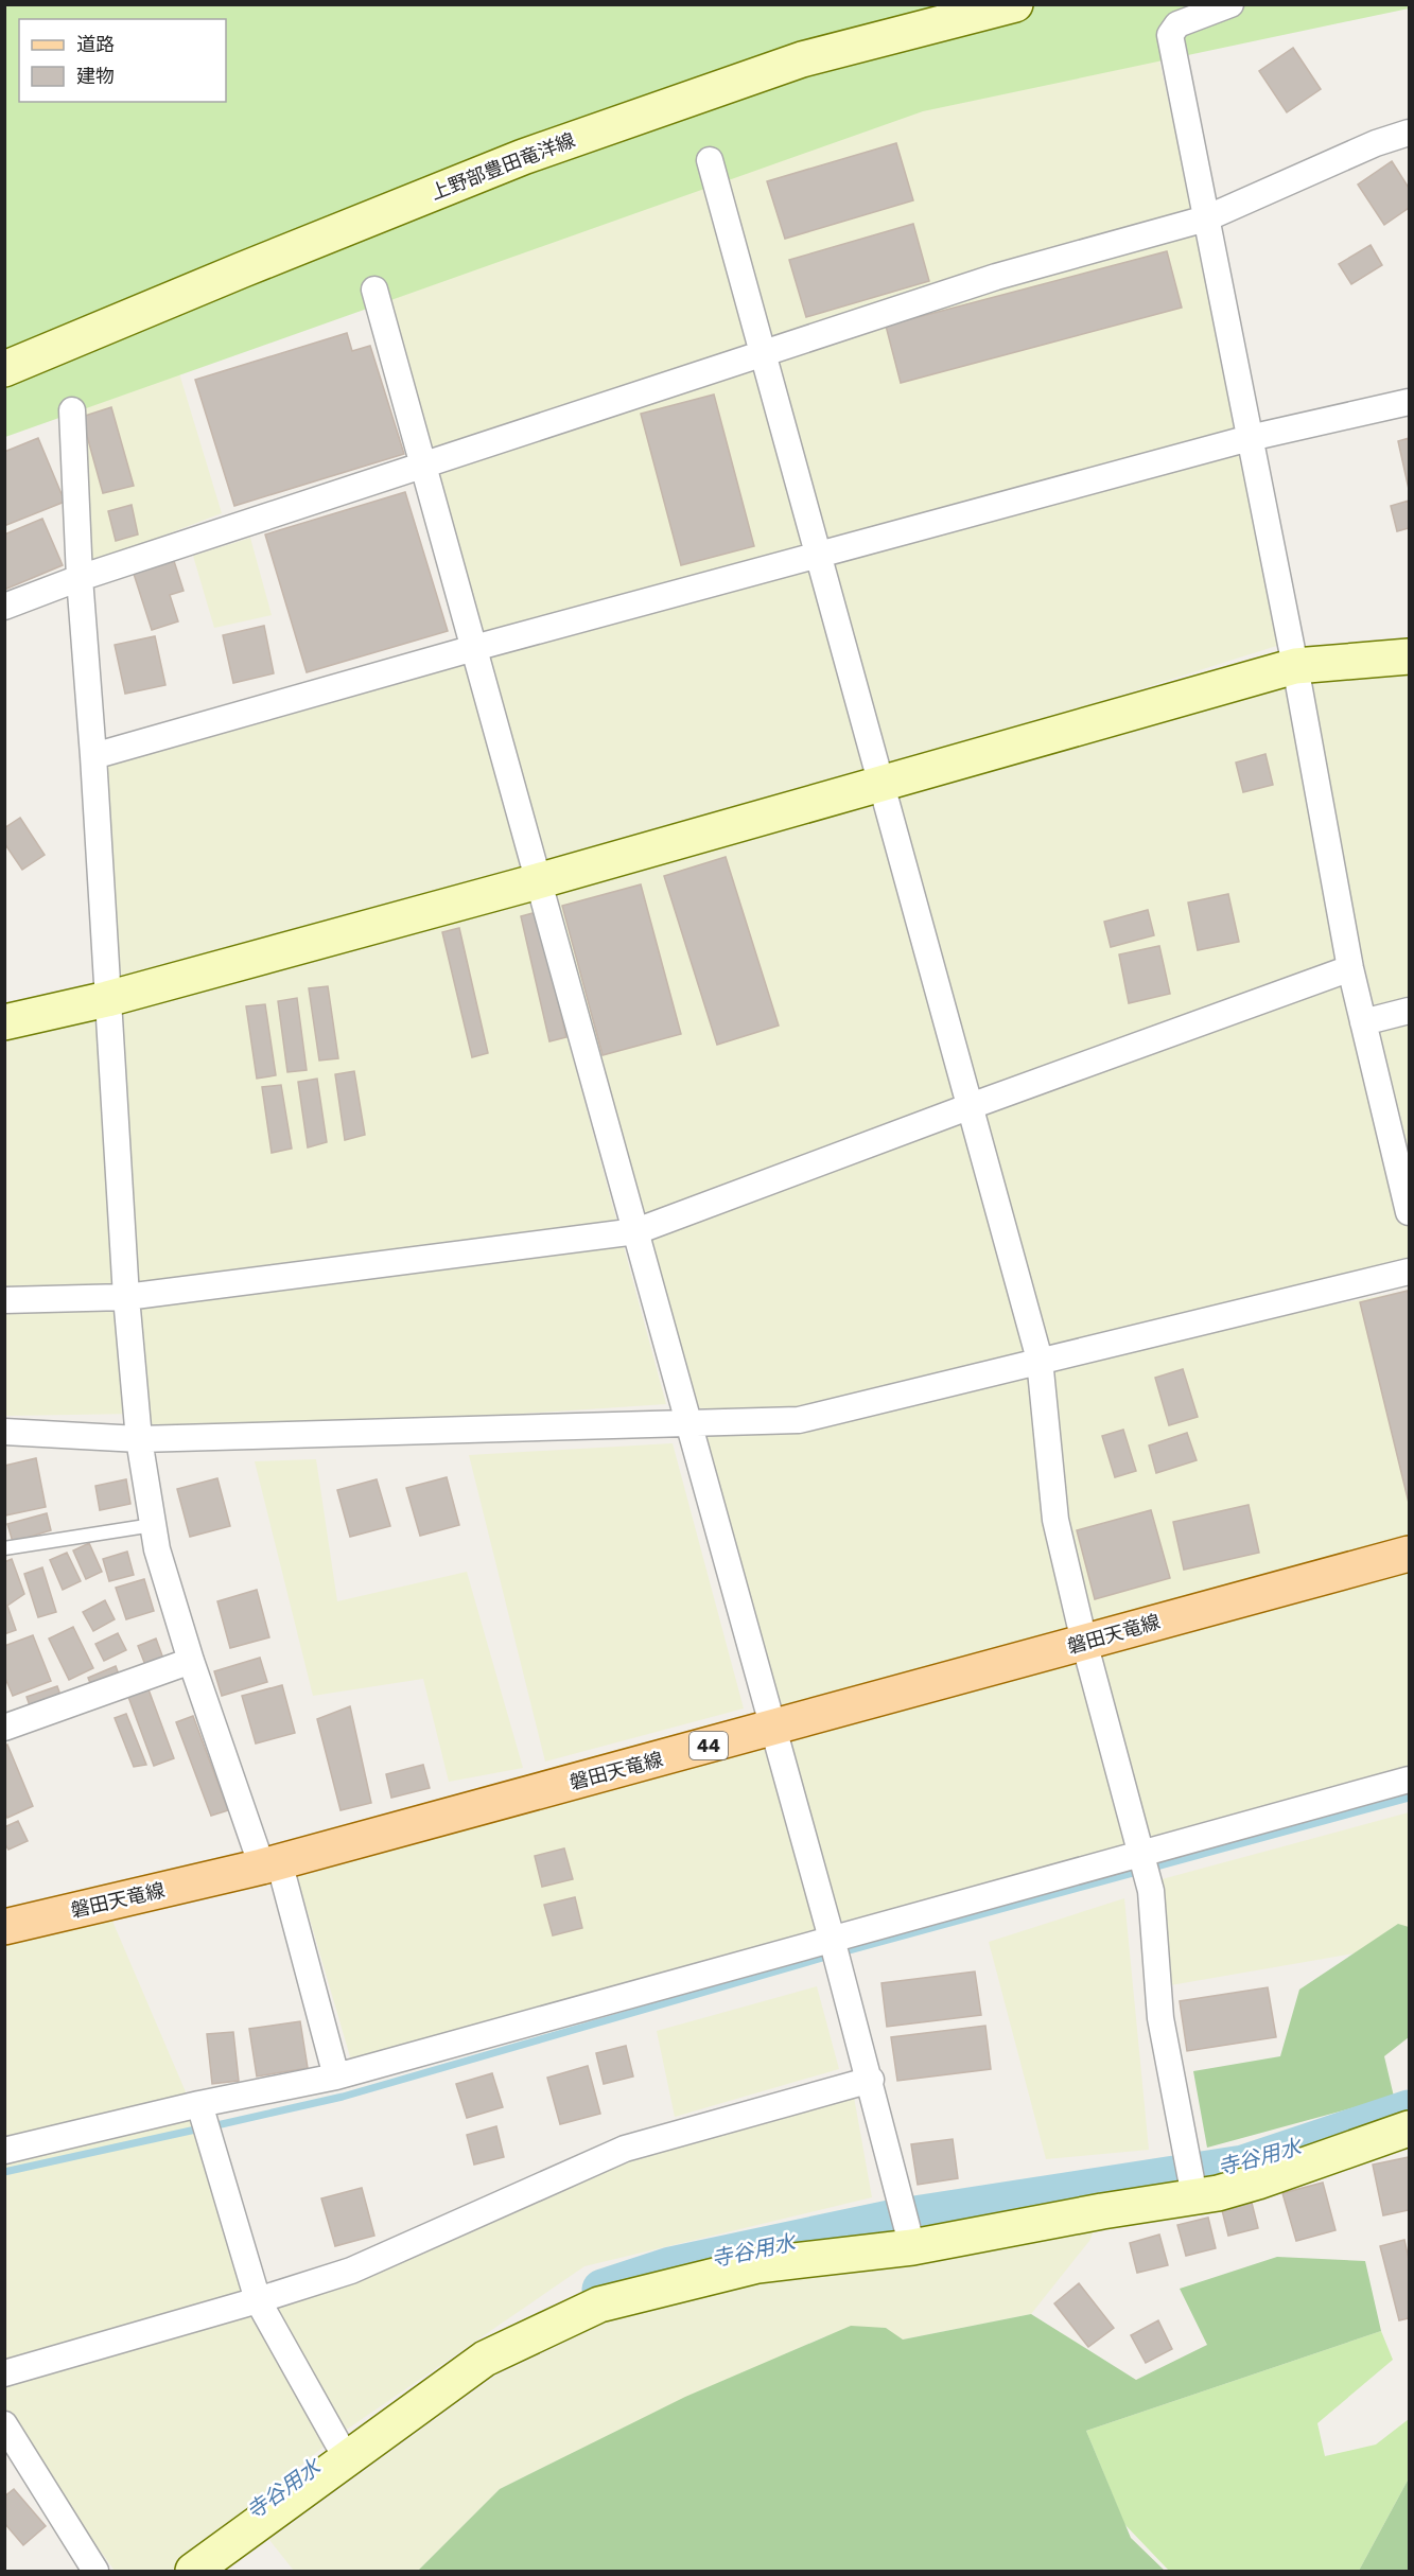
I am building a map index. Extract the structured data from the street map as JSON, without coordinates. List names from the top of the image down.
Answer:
{
  "streets": {
    "main road": ["磐田天竜線", "44"],
    "street": ["上野部豊田竜洋線"]
  },
  "water": ["寺谷用水"],
  "legend": ["道路", "建物"]
}
